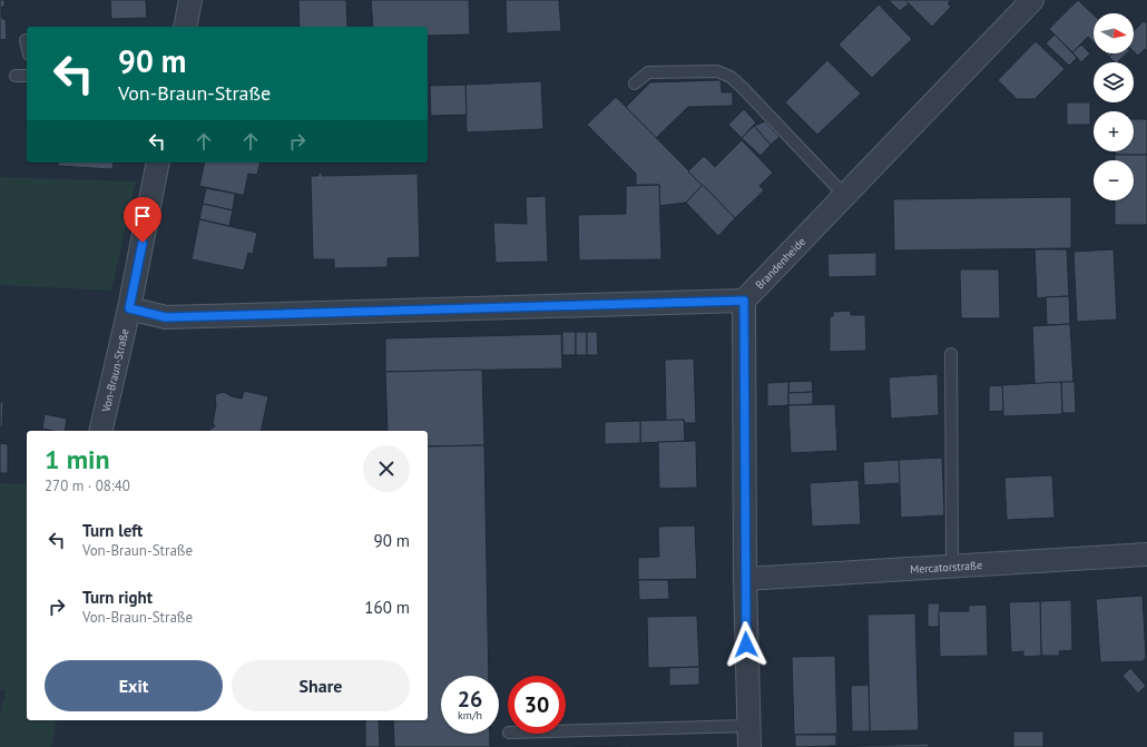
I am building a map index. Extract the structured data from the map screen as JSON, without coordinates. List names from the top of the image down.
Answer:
{
  "streets": {
    "street": ["Brandenheide", "Von-Braun-Straße", "Mercatorstraße"]
  },
  "north": "right",
  "page": {
    "map_buttons": ["+", "−"],
    "turn": ["90 m", "Von-Braun-Straße"],
    "heading": ["1 min", "270 m · 08:40"],
    "list": [
      {
        "name": "Turn left",
        "note": "Von-Braun-Straße",
        "value": "90 m"
      },
      {
        "name": "Turn right",
        "note": "Von-Braun-Straße",
        "value": "160 m"
      }
    ],
    "buttons": ["Exit", "Share"],
    "speed": "26 km/h",
    "limit": "30"
  }
}
